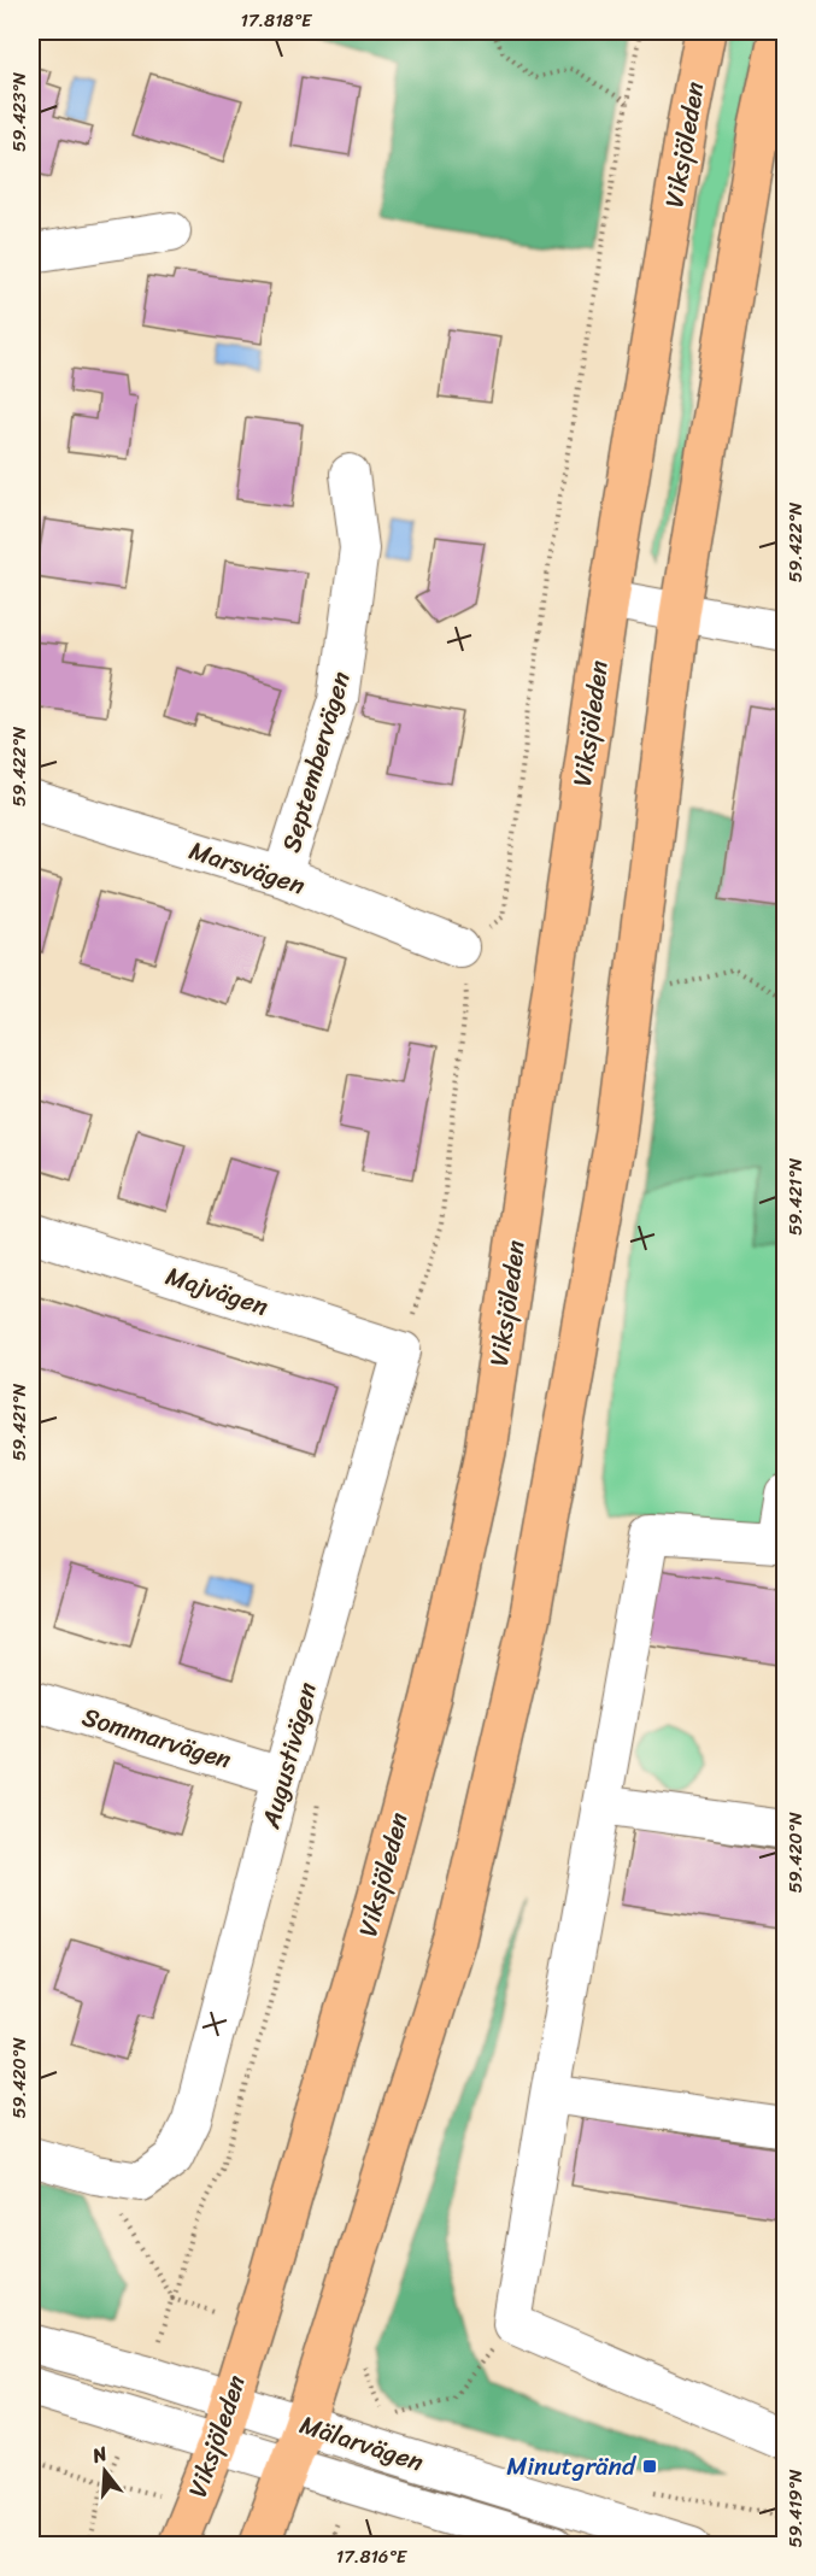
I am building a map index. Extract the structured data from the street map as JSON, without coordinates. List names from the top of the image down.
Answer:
{
  "streets": {
    "main road": ["Viksjöleden"],
    "street": [
      "Septembervägen",
      "Marsvägen",
      "Majvägen",
      "Sommarvägen",
      "Augustivägen",
      "Mälarvägen"
    ]
  },
  "crossings": [
    ["Viksjöleden", "Mälarvägen"],
    ["Septembervägen", "Marsvägen"],
    ["Majvägen", "Augustivägen"],
    ["Sommarvägen", "Augustivägen"]
  ],
  "places": {
    "transit": ["Minutgränd"]
  },
  "north": "top",
  "coordinates": [
    "17.818°E",
    "59.423°N",
    "59.422°N",
    "59.421°N",
    "59.420°N",
    "59.419°N",
    "17.816°E"
  ]
}
